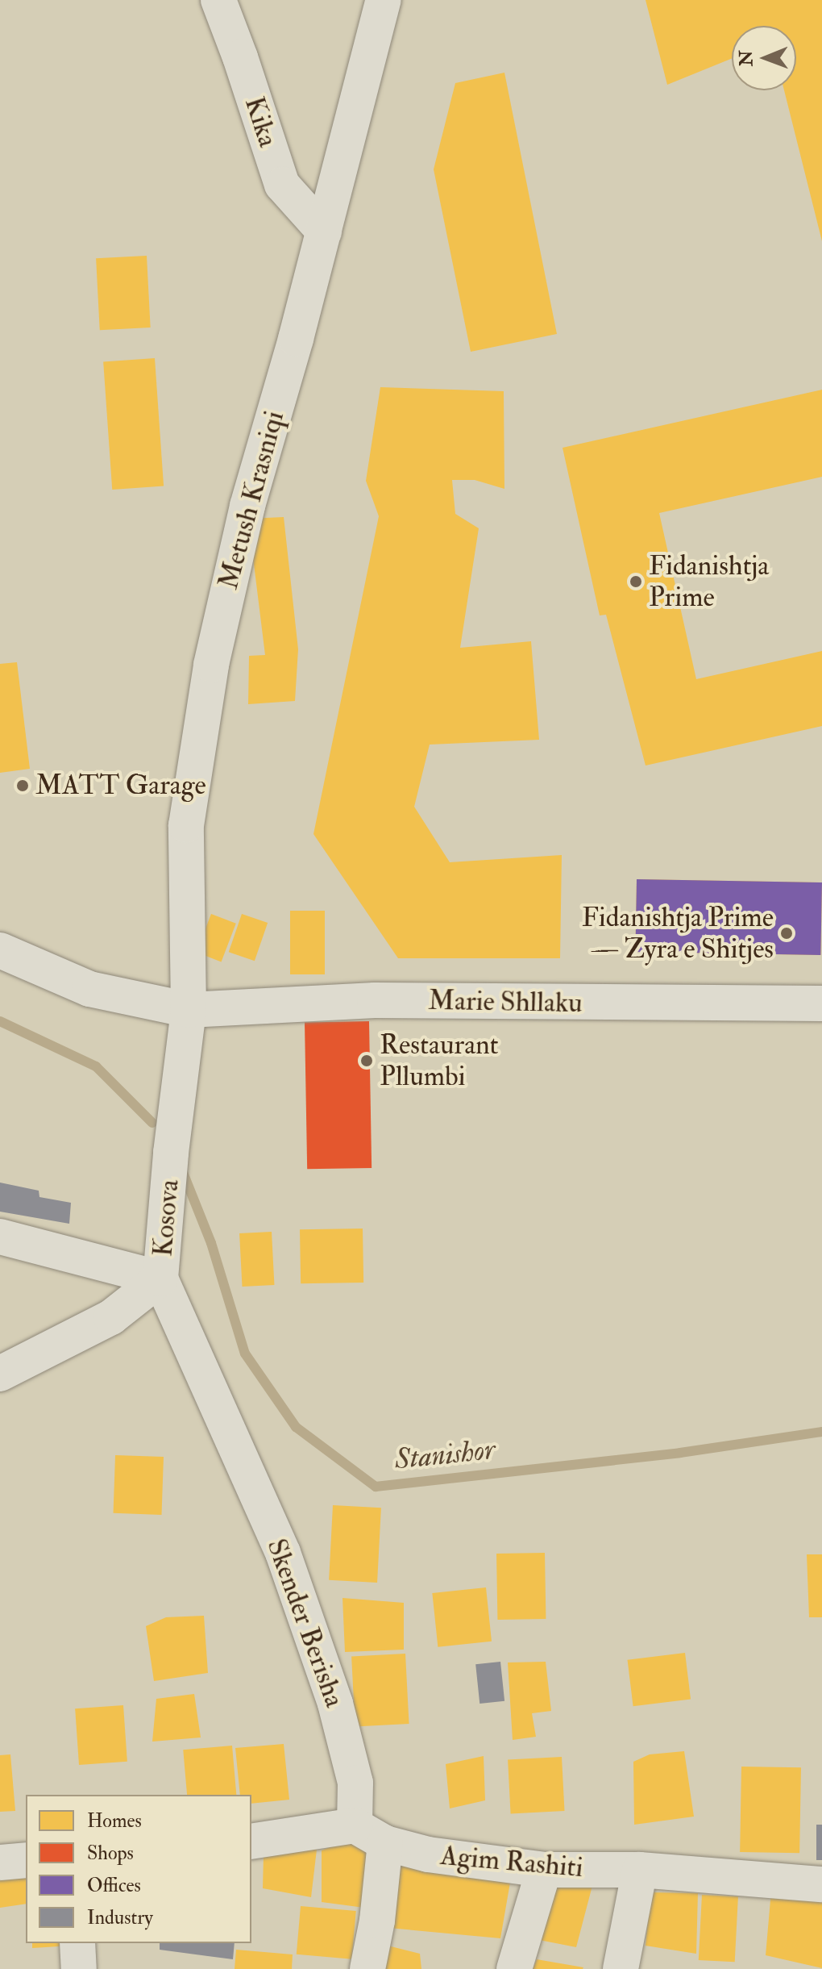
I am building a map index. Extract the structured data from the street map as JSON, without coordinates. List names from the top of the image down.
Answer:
{
  "streets": {
    "street": [
      "Kika",
      "Metush Krasniqi",
      "Marie Shllaku",
      "Kosova",
      "Skender Berisha",
      "Agim Rashiti"
    ]
  },
  "crossings": [
    ["Kika", "Metush Krasniqi"],
    ["Metush Krasniqi", "Marie Shllaku"],
    ["Metush Krasniqi", "Kosova"],
    ["Marie Shllaku", "Kosova"],
    ["Kosova", "Skender Berisha"]
  ],
  "water": ["Stanishor"],
  "places": [
    "Fidanishtja Prime",
    "MATT Garage",
    "Fidanishtja Prime — Zyra e Shitjes",
    "Restaurant Pllumbi"
  ],
  "legend": [
    "Homes",
    "Shops",
    "Offices",
    "Industry"
  ],
  "north": "left"
}
